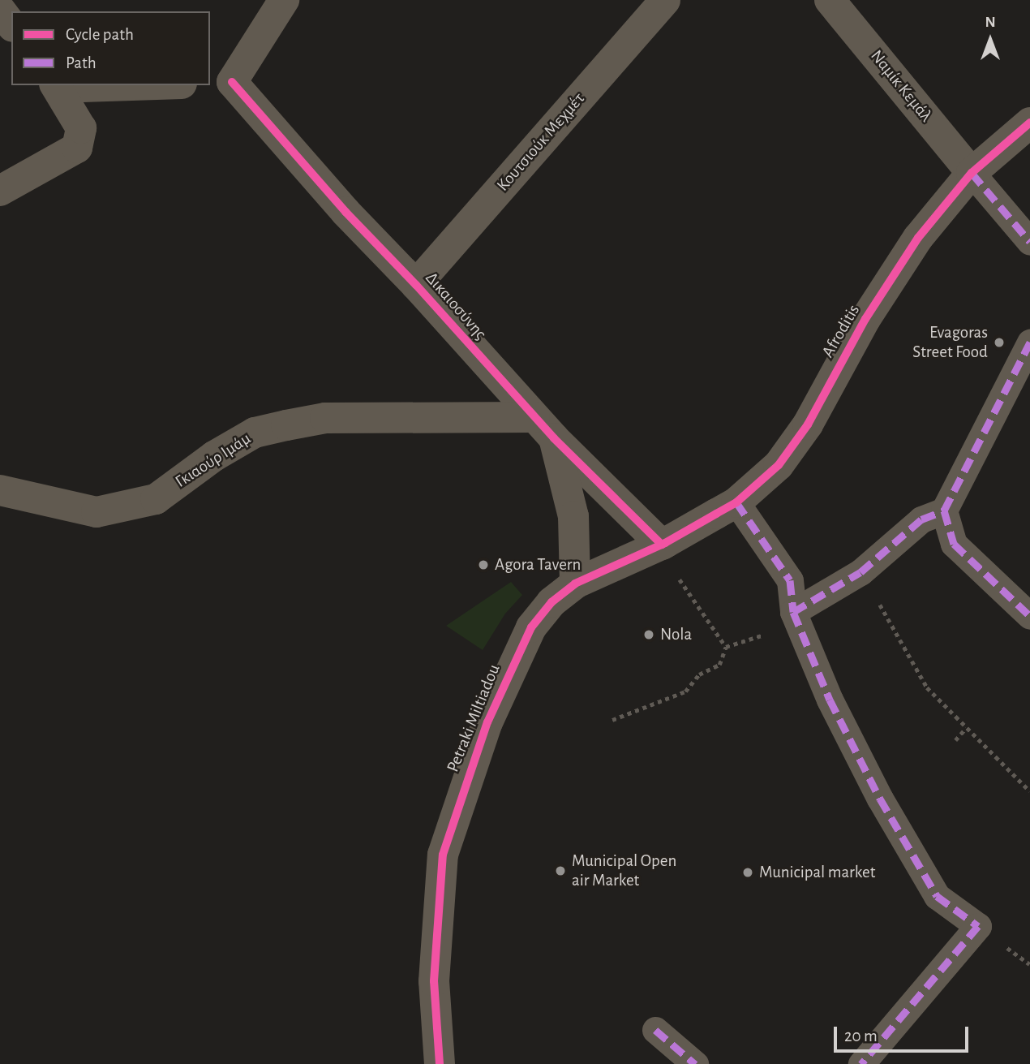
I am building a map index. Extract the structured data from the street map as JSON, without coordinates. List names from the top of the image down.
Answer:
{
  "streets": {
    "street": [
      "Ναμίκ Κεμάλ",
      "Κουτσιούκ Μεχμέτ",
      "Δικαιοσύνης",
      "Afroditis",
      "Γκιαούρ Ιμάμ",
      "Petraki Miltiadou"
    ]
  },
  "crossings": [
    ["Ναμίκ Κεμάλ", "Afroditis"],
    ["Κουτσιούκ Μεχμέτ", "Δικαιοσύνης"],
    ["Δικαιοσύνης", "Γκιαούρ Ιμάμ"],
    ["Δικαιοσύνης", "Petraki Miltiadou"],
    ["Afroditis", "Petraki Miltiadou"]
  ],
  "places": [
    "Evagoras Street Food",
    "Agora Tavern",
    "Nola",
    "Municipal Open air Market",
    "Municipal market"
  ],
  "legend": ["Cycle path", "Path"],
  "scale_bar": "20 m",
  "north": "top"
}
